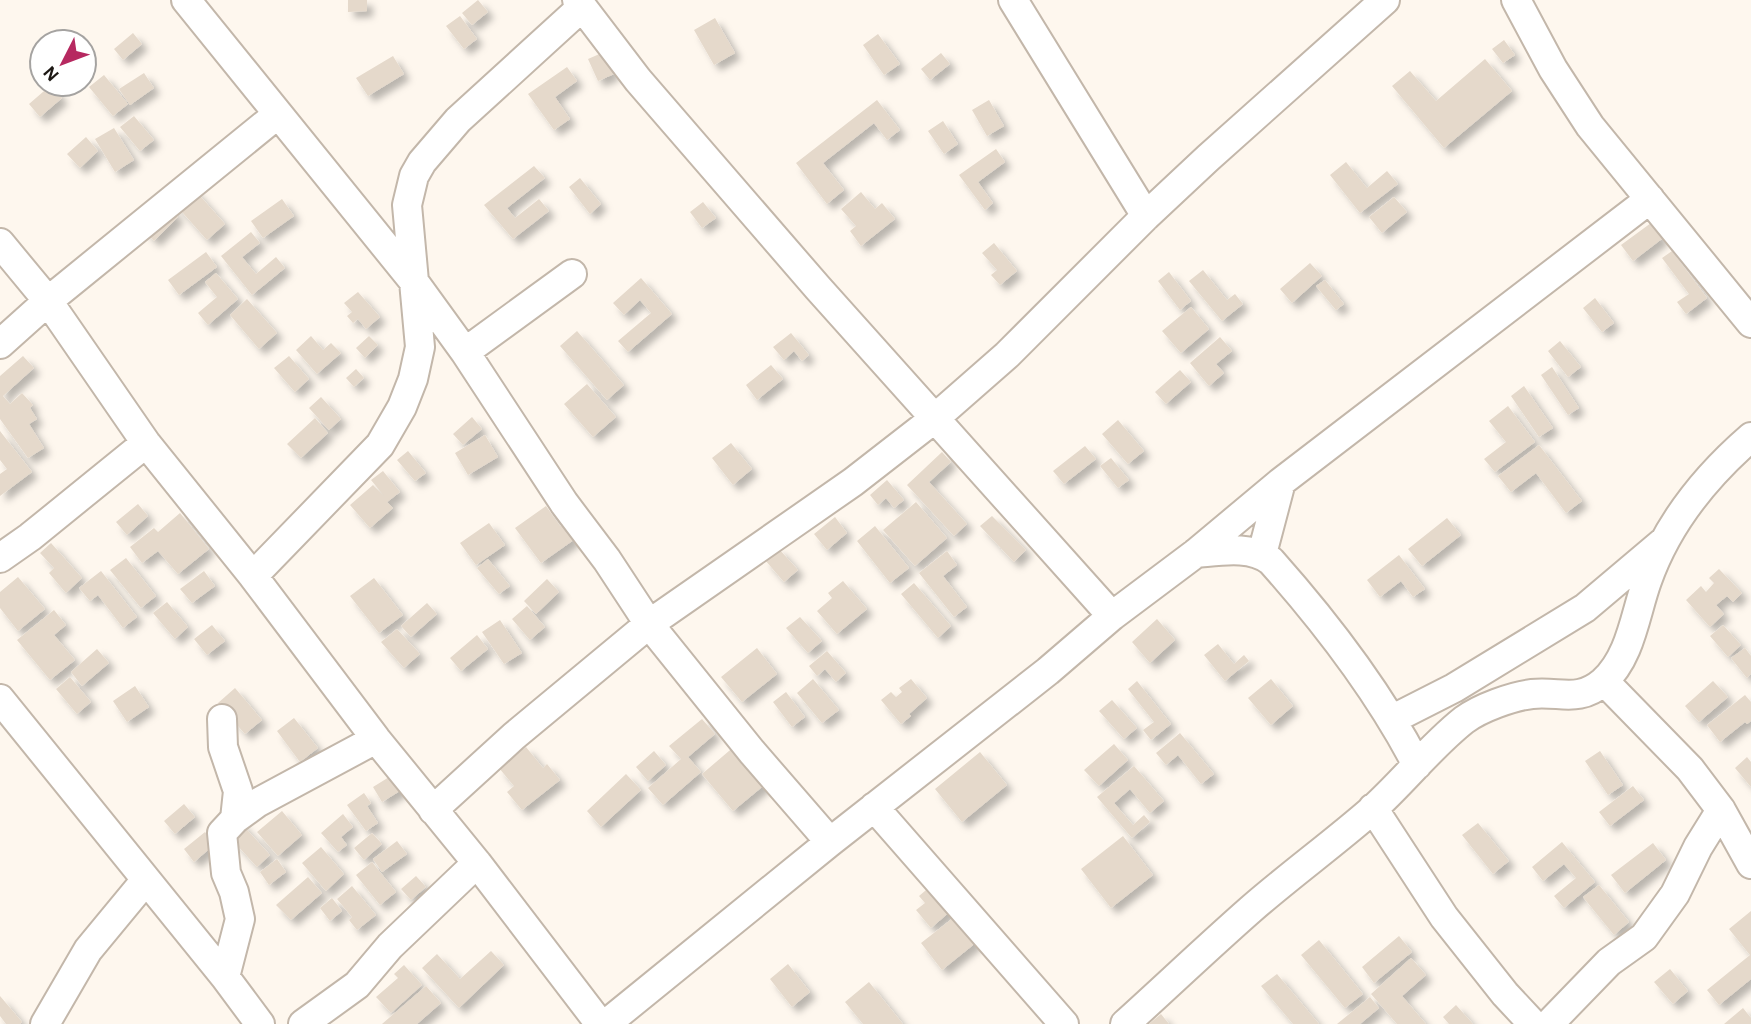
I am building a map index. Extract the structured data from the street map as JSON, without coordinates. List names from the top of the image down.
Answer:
{
  "north": "bottom left"
}
